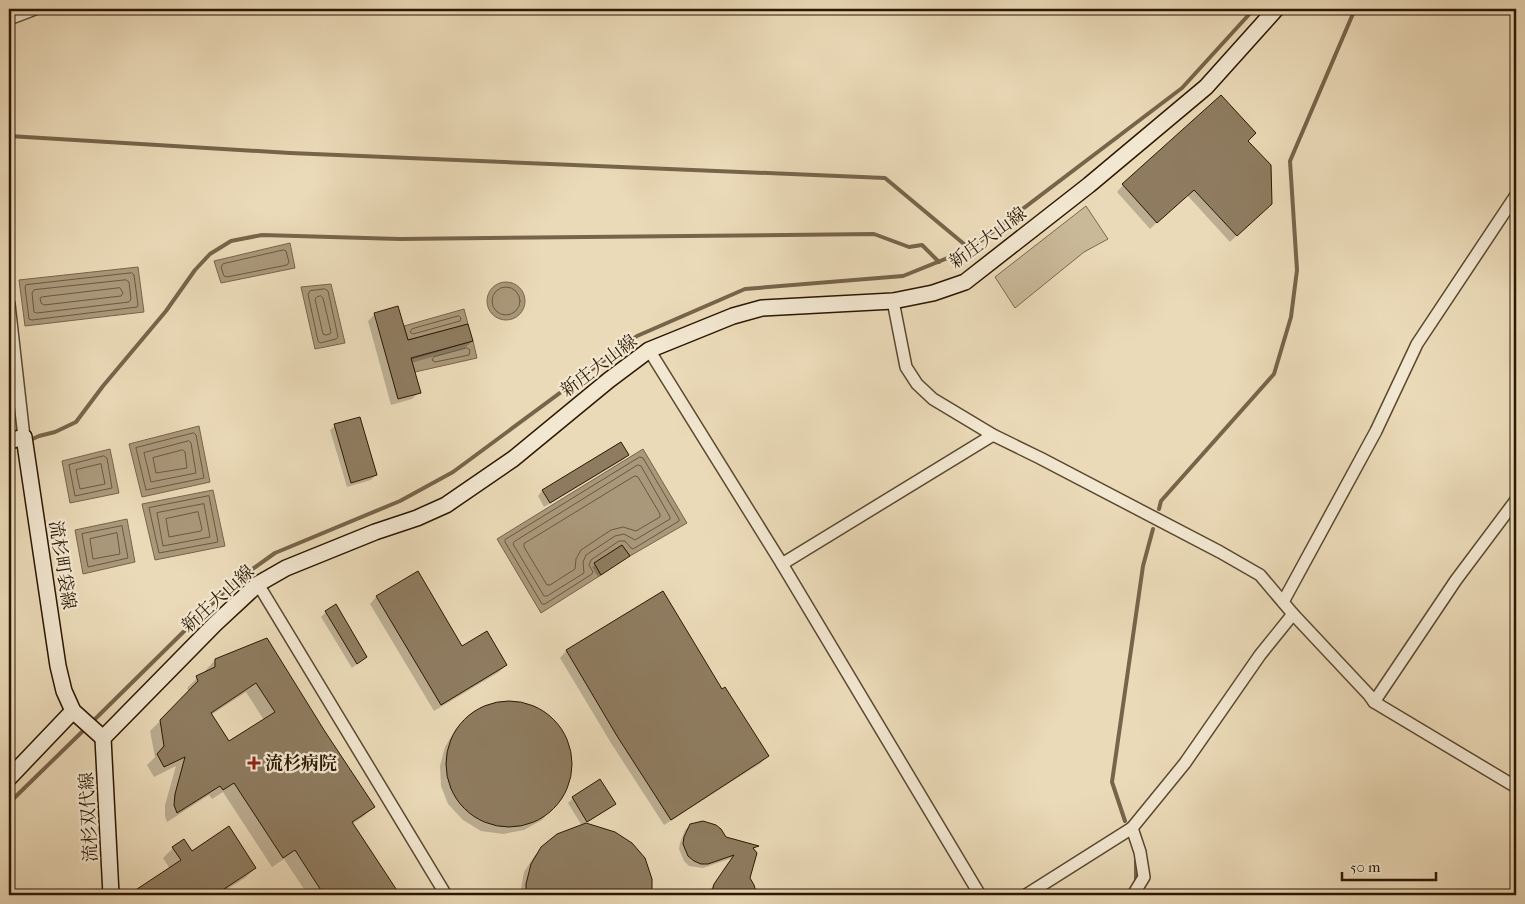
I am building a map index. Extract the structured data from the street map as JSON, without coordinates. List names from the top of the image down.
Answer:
{
  "streets": {
    "main road": ["新庄大山線", "流杉町袋線", "流杉双代線"]
  },
  "crossings": [
    ["新庄大山線", "流杉双代線"]
  ],
  "places": {
    "health": ["流杉病院"]
  },
  "scale_bar": "50 m"
}
